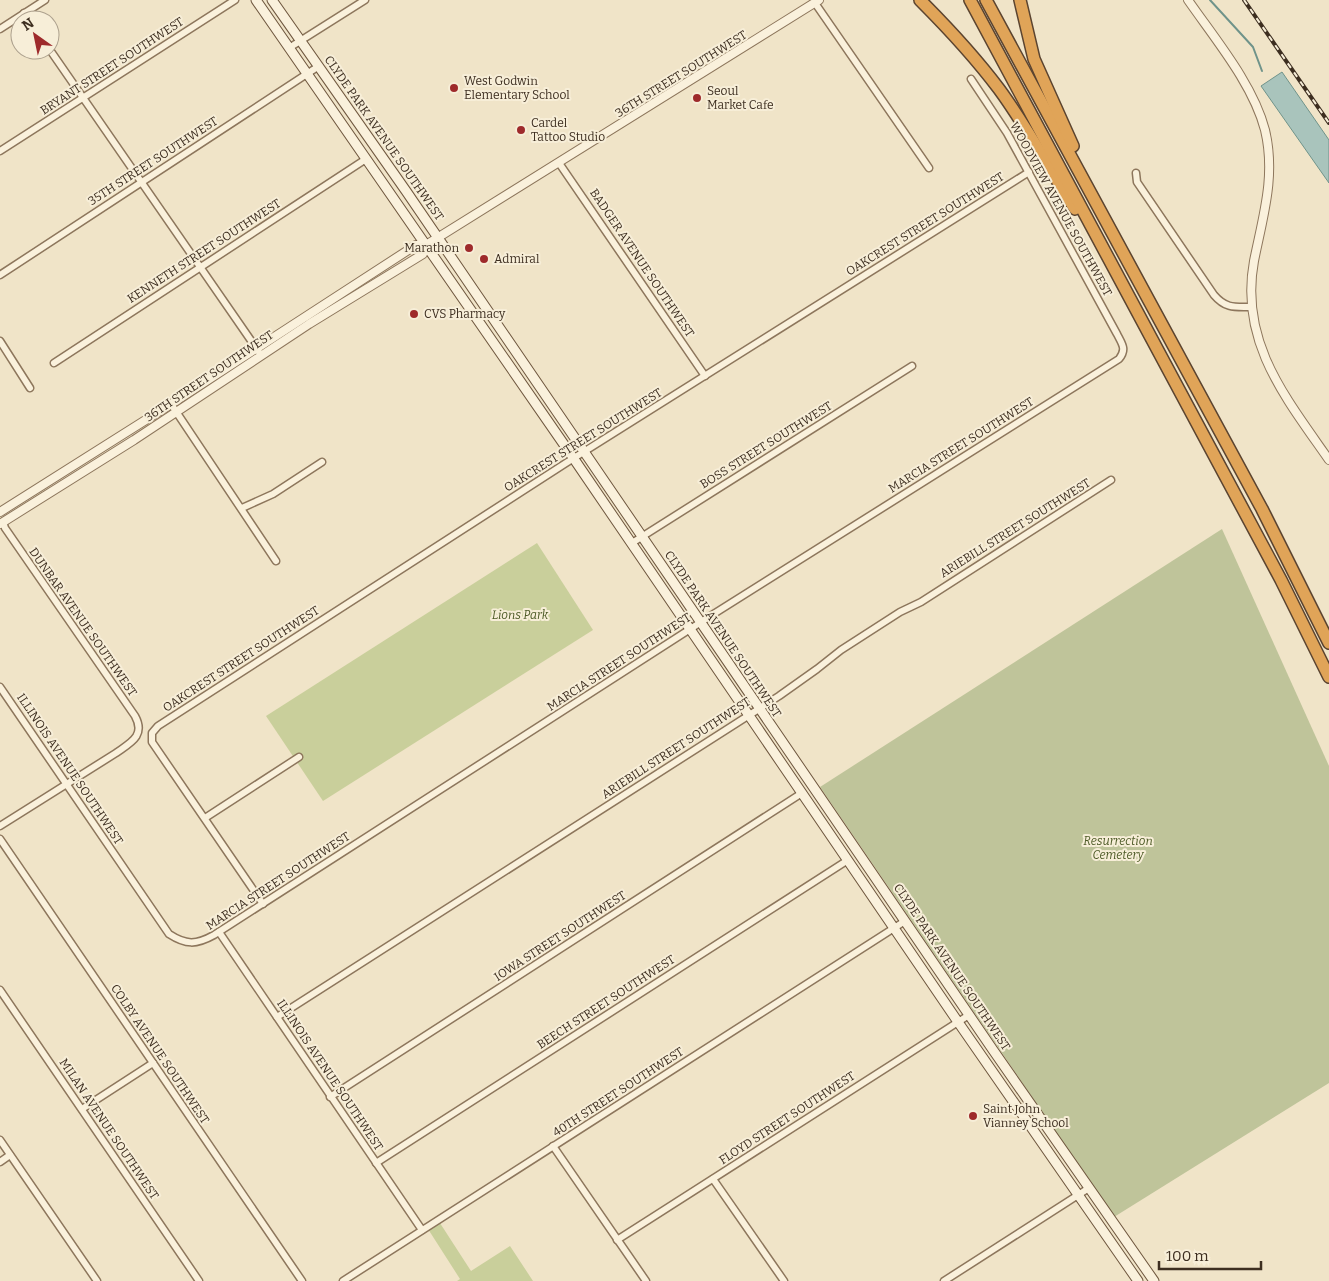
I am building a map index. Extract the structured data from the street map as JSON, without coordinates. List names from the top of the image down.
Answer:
{
  "streets": {
    "main road": ["CLYDE PARK AVENUE SOUTHWEST"],
    "street": [
      "BRYANT STREET SOUTHWEST",
      "36TH STREET SOUTHWEST",
      "35TH STREET SOUTHWEST",
      "WOODVIEW AVENUE SOUTHWEST",
      "OAKCREST STREET SOUTHWEST",
      "KENNETH STREET SOUTHWEST",
      "BADGER AVENUE SOUTHWEST",
      "BOSS STREET SOUTHWEST",
      "MARCIA STREET SOUTHWEST",
      "ARIEBILL STREET SOUTHWEST",
      "DUNBAR AVENUE SOUTHWEST",
      "ILLINOIS AVENUE SOUTHWEST",
      "IOWA STREET SOUTHWEST",
      "BEECH STREET SOUTHWEST",
      "COLBY AVENUE SOUTHWEST",
      "40TH STREET SOUTHWEST",
      "FLOYD STREET SOUTHWEST",
      "MILAN AVENUE SOUTHWEST"
    ]
  },
  "crossings": [
    ["36TH STREET SOUTHWEST", "CLYDE PARK AVENUE SOUTHWEST"],
    ["36TH STREET SOUTHWEST", "BADGER AVENUE SOUTHWEST"],
    ["36TH STREET SOUTHWEST", "DUNBAR AVENUE SOUTHWEST"],
    ["CLYDE PARK AVENUE SOUTHWEST", "35TH STREET SOUTHWEST"],
    ["CLYDE PARK AVENUE SOUTHWEST", "OAKCREST STREET SOUTHWEST"],
    ["CLYDE PARK AVENUE SOUTHWEST", "KENNETH STREET SOUTHWEST"],
    ["CLYDE PARK AVENUE SOUTHWEST", "BOSS STREET SOUTHWEST"],
    ["CLYDE PARK AVENUE SOUTHWEST", "MARCIA STREET SOUTHWEST"],
    ["CLYDE PARK AVENUE SOUTHWEST", "ARIEBILL STREET SOUTHWEST"],
    ["CLYDE PARK AVENUE SOUTHWEST", "IOWA STREET SOUTHWEST"],
    ["CLYDE PARK AVENUE SOUTHWEST", "BEECH STREET SOUTHWEST"],
    ["CLYDE PARK AVENUE SOUTHWEST", "40TH STREET SOUTHWEST"],
    ["CLYDE PARK AVENUE SOUTHWEST", "FLOYD STREET SOUTHWEST"],
    ["WOODVIEW AVENUE SOUTHWEST", "OAKCREST STREET SOUTHWEST"],
    ["WOODVIEW AVENUE SOUTHWEST", "MARCIA STREET SOUTHWEST"],
    ["OAKCREST STREET SOUTHWEST", "BADGER AVENUE SOUTHWEST"],
    ["MARCIA STREET SOUTHWEST", "ILLINOIS AVENUE SOUTHWEST"],
    ["ARIEBILL STREET SOUTHWEST", "ILLINOIS AVENUE SOUTHWEST"],
    ["DUNBAR AVENUE SOUTHWEST", "ILLINOIS AVENUE SOUTHWEST"],
    ["ILLINOIS AVENUE SOUTHWEST", "IOWA STREET SOUTHWEST"],
    ["ILLINOIS AVENUE SOUTHWEST", "BEECH STREET SOUTHWEST"],
    ["ILLINOIS AVENUE SOUTHWEST", "40TH STREET SOUTHWEST"]
  ],
  "parks": ["Lions Park", "Resurrection Cemetery"],
  "places": [
    "West Godwin Elementary School",
    "Seoul Market Cafe",
    "Cardel Tattoo Studio",
    "Marathon",
    "Admiral",
    "CVS Pharmacy",
    "Saint John Vianney School"
  ],
  "scale_bar": "100 m",
  "north": "top left"
}
